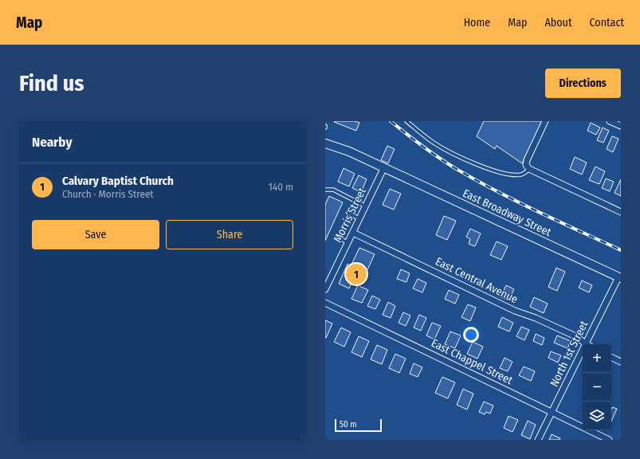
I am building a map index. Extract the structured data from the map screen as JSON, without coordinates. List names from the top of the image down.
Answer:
{
  "streets": {
    "main road": ["East Broadway Street"],
    "street": [
      "Morris Street",
      "East Central Avenue",
      "North 1st Street",
      "East Chappel Street"
    ]
  },
  "crossings": [
    ["East Broadway Street", "Morris Street"],
    ["East Broadway Street", "North 1st Street"],
    ["Morris Street", "East Central Avenue"],
    ["East Central Avenue", "North 1st Street"],
    ["North 1st Street", "East Chappel Street"]
  ],
  "scale_bar": "50 m",
  "page": {
    "header": "Map",
    "nav": [
      "Home",
      "Map",
      "About",
      "Contact"
    ],
    "buttons": [
      "Directions",
      ["Save", "Share"]
    ],
    "title": "Find us",
    "heading": "Nearby",
    "list": [
      {
        "mark": "1",
        "name": "Calvary Baptist Church",
        "note": "Church · Morris Street",
        "value": "140 m"
      }
    ],
    "pins": "1",
    "map_buttons": ["+", "−"],
    "scale": "50 m"
  }
}
